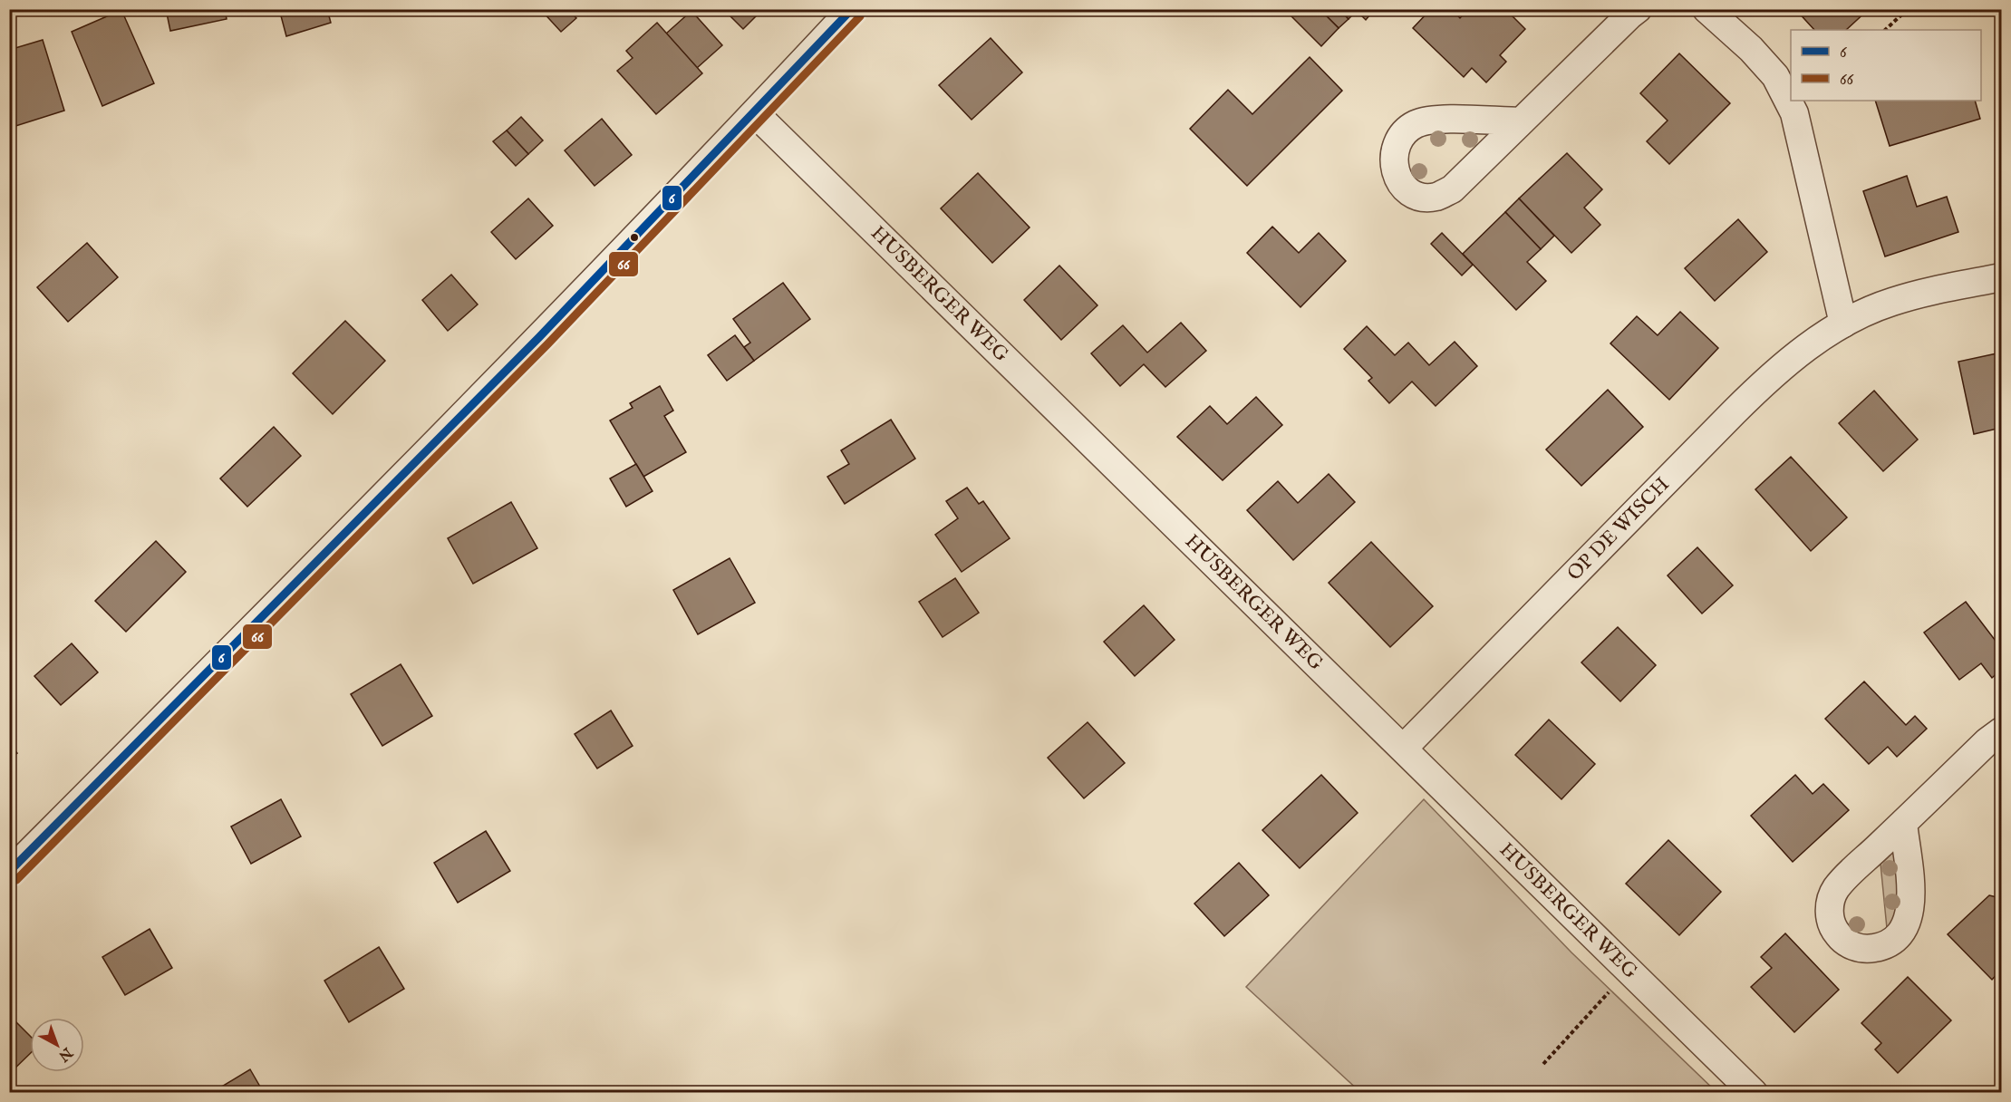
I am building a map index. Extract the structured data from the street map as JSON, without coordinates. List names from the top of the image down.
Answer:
{
  "streets": {
    "street": ["HUSBERGER WEG", "OP DE WISCH"]
  },
  "crossings": [
    ["HUSBERGER WEG", "OP DE WISCH"]
  ],
  "lines": ["transit line 6", "transit line 66"],
  "legend": ["6", "66"],
  "north": "bottom right"
}
